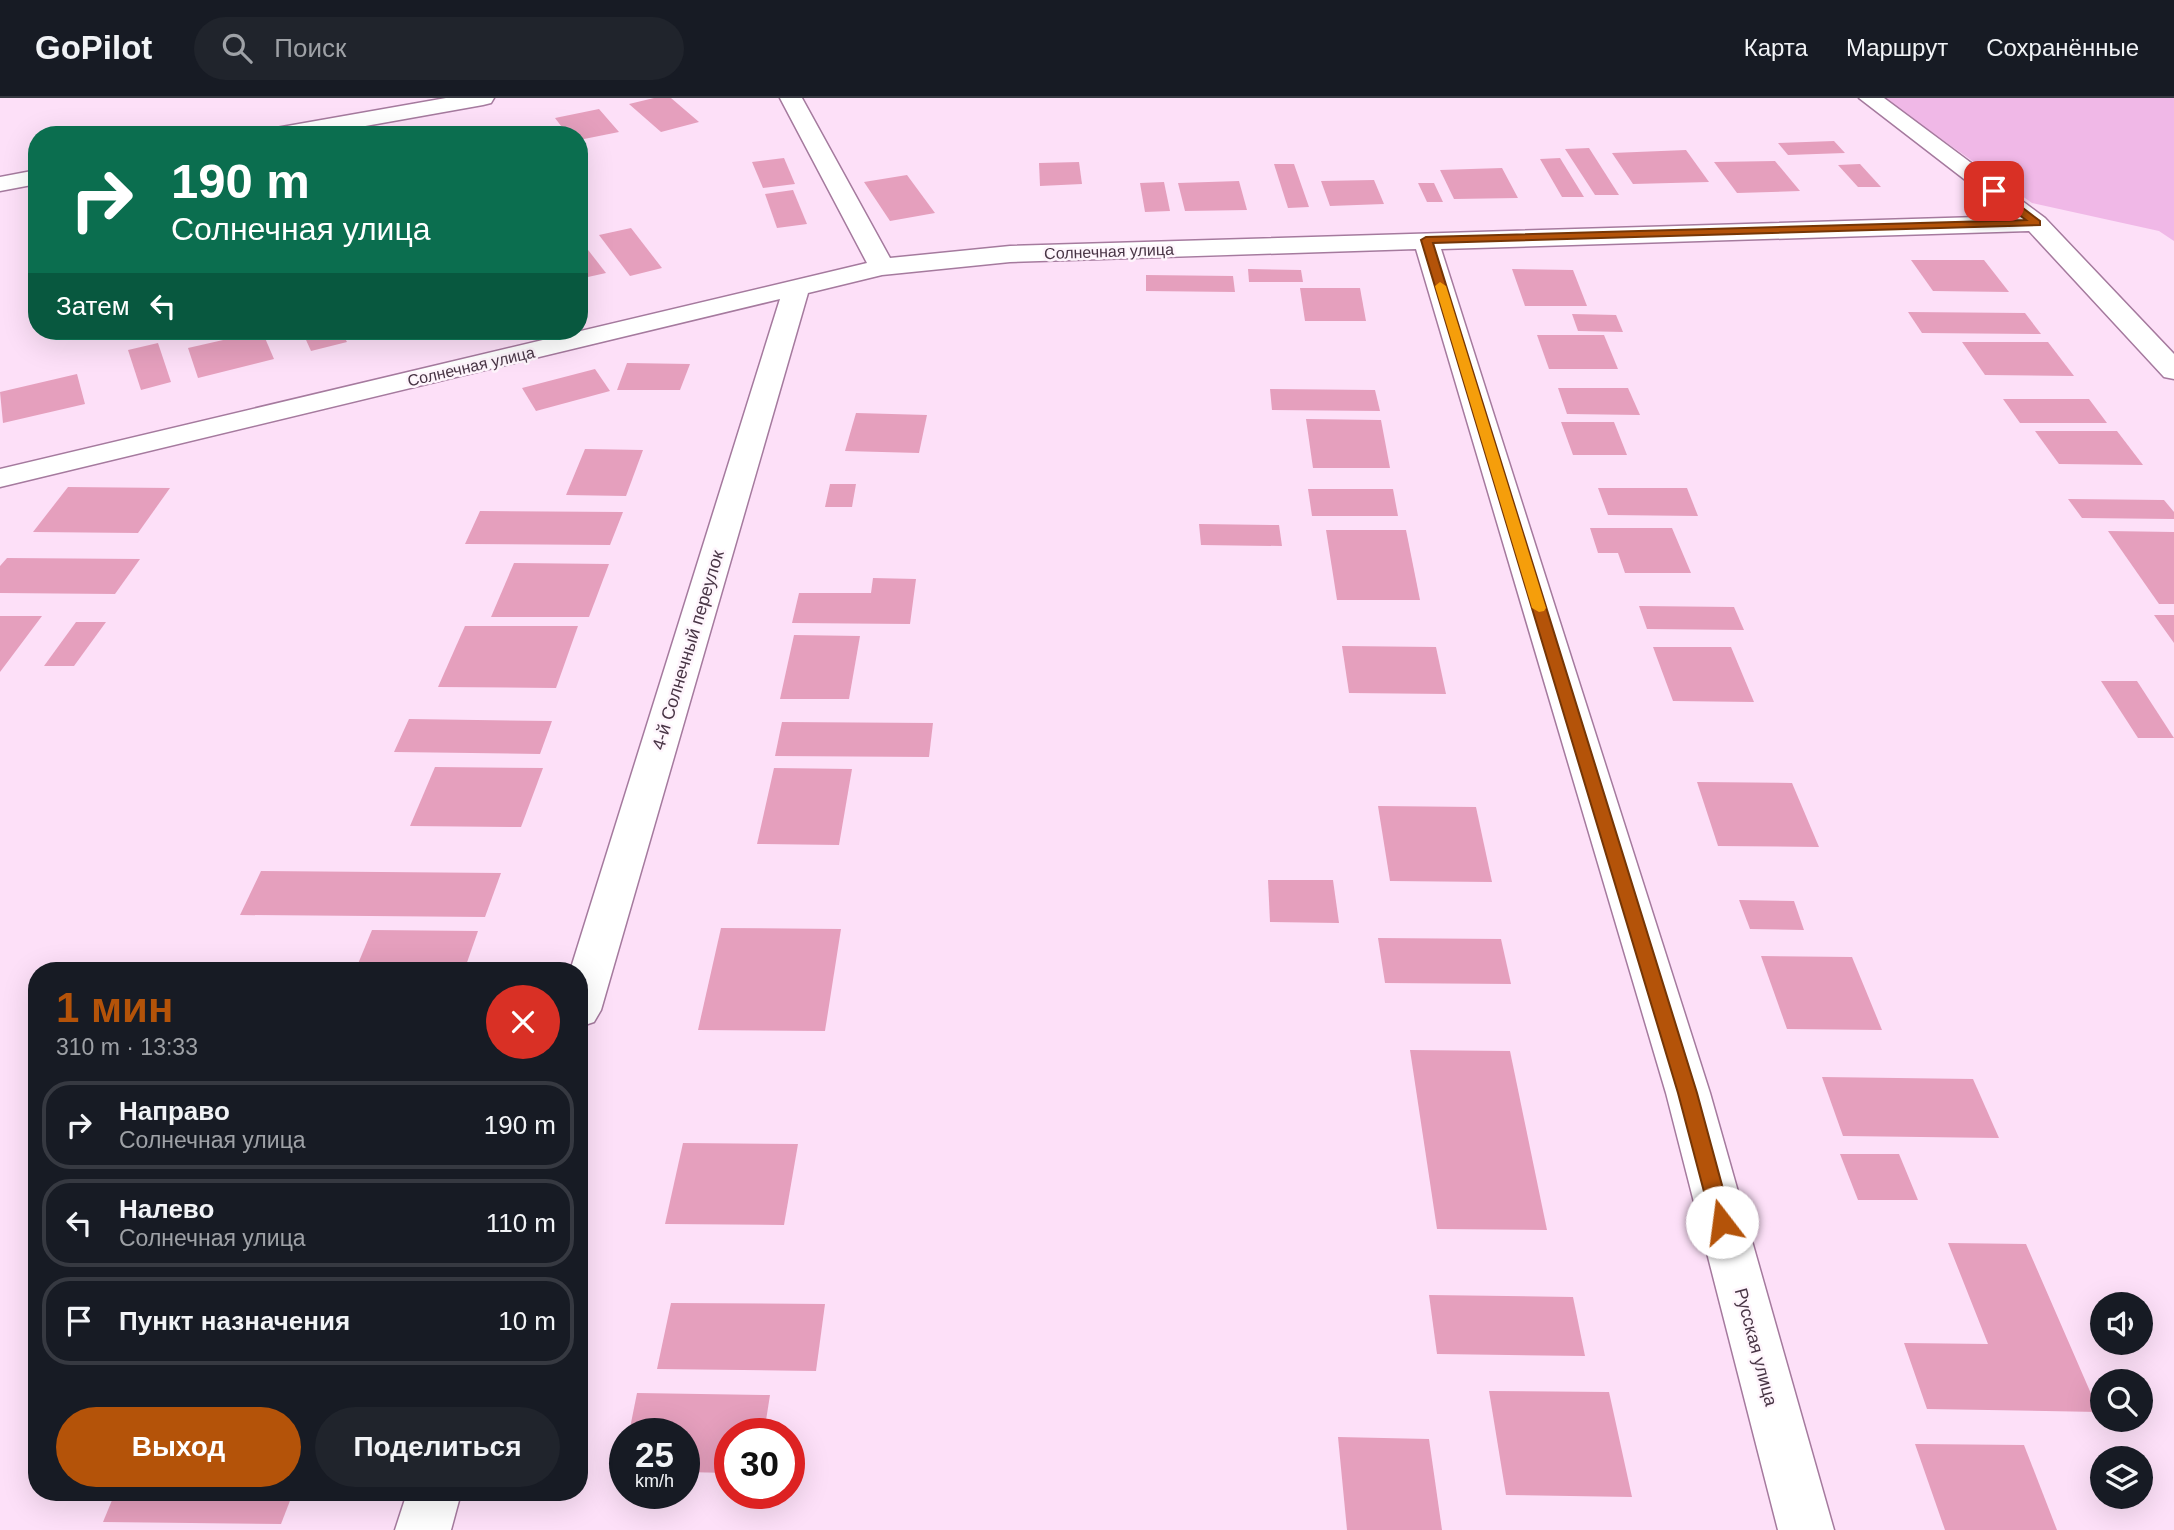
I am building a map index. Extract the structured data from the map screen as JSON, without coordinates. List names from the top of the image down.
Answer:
{
  "streets": {
    "street": ["Солнечная улица", "4-й Солнечный переулок", "Русская улица"]
  },
  "crossings": [
    ["Солнечная улица", "4-й Солнечный переулок"],
    ["Солнечная улица", "Русская улица"]
  ],
  "page": {
    "header": "GoPilot",
    "search": "Поиск",
    "nav": ["Карта", "Маршрут", "Сохранённые"],
    "turn": ["190 m", "Солнечная улица"],
    "then": "Затем",
    "heading": ["1 мин", "310 m · 13:33"],
    "list": [
      {
        "name": "Направо",
        "note": "Солнечная улица",
        "value": "190 m"
      },
      {
        "name": "Налево",
        "note": "Солнечная улица",
        "value": "110 m"
      },
      {
        "name": "Пункт назначения",
        "value": "10 m"
      }
    ],
    "buttons": ["Выход", "Поделиться"],
    "speed": "25 km/h",
    "limit": "30"
  }
}
